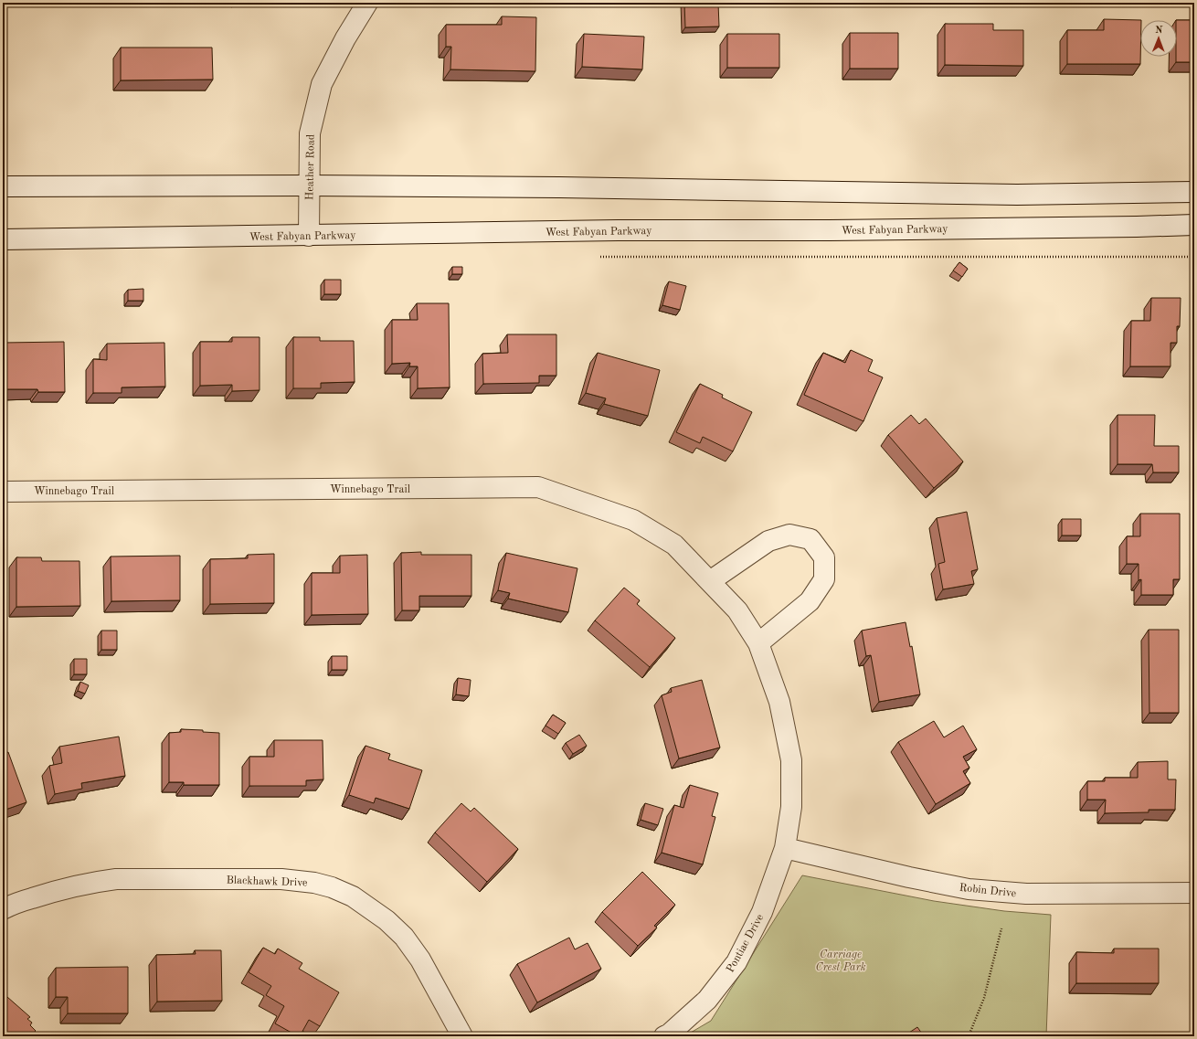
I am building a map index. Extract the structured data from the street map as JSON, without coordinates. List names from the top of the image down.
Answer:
{
  "streets": {
    "street": [
      "Heather Road",
      "West Fabyan Parkway",
      "Winnebago Trail",
      "Blackhawk Drive",
      "Robin Drive",
      "Pontiac Drive"
    ]
  },
  "crossings": [
    ["Heather Road", "West Fabyan Parkway"],
    ["Winnebago Trail", "Robin Drive"],
    ["Winnebago Trail", "Pontiac Drive"],
    ["Robin Drive", "Pontiac Drive"]
  ],
  "parks": ["Carriage Crest Park"],
  "north": "top"
}
